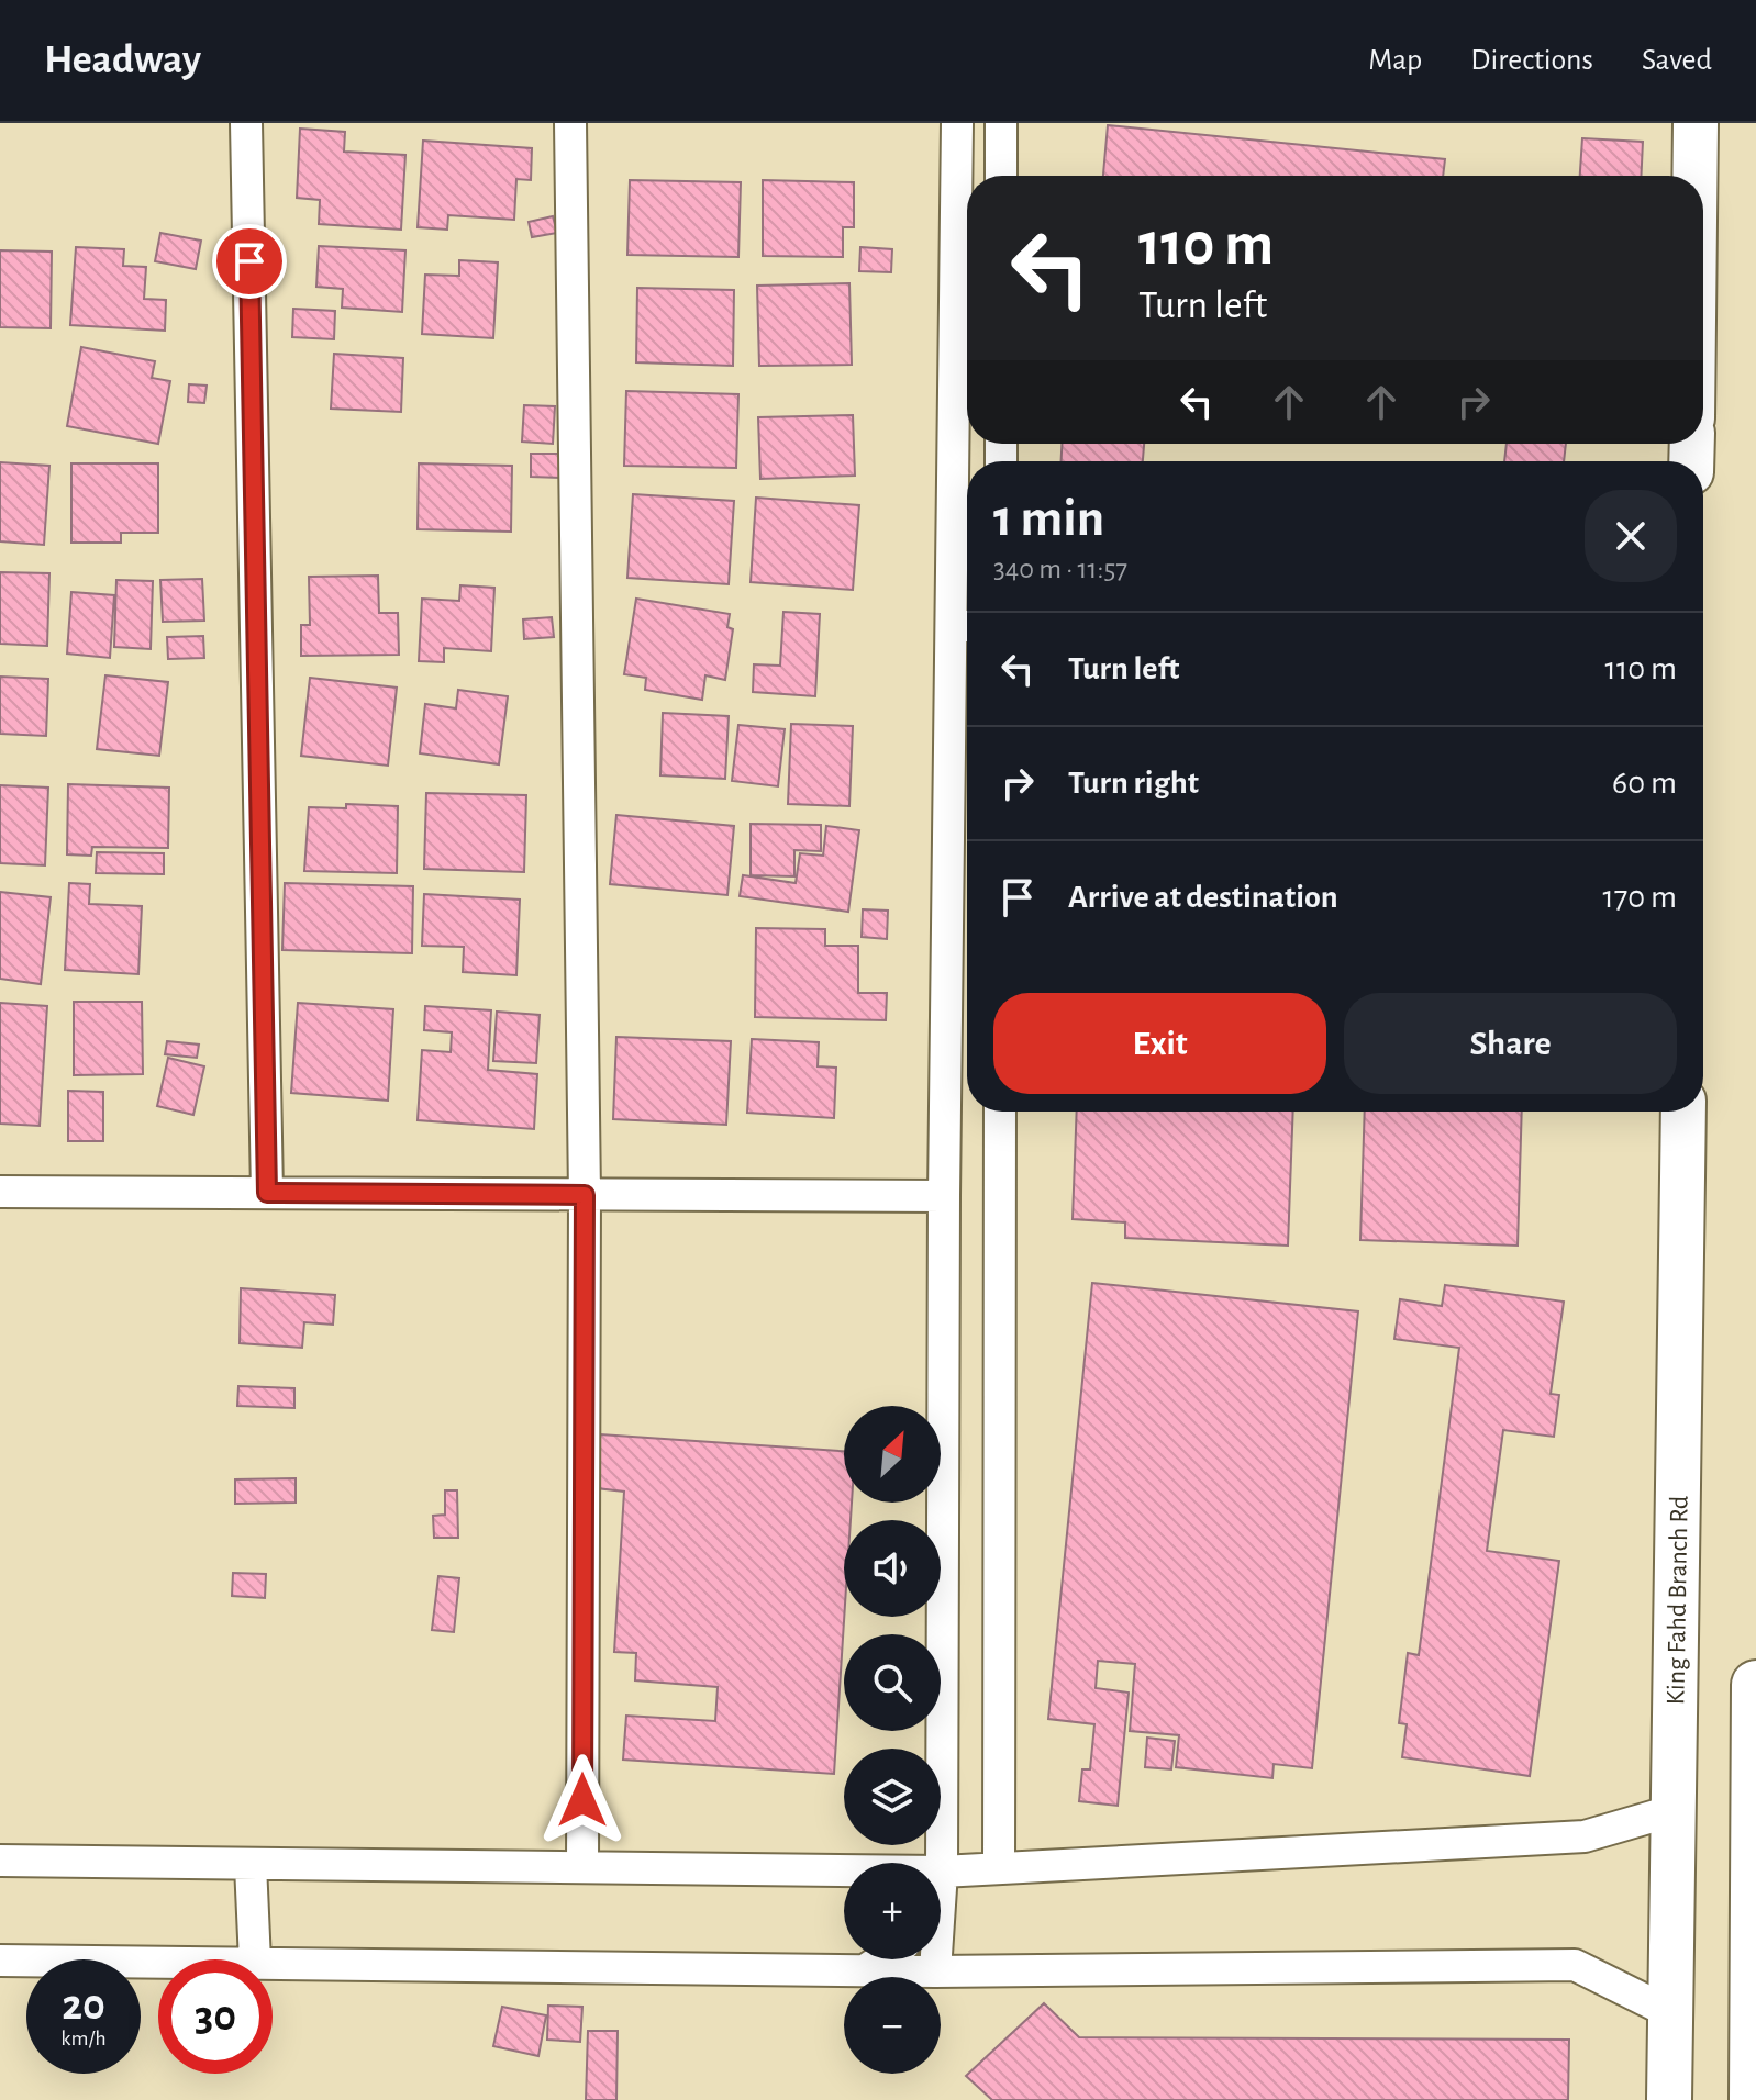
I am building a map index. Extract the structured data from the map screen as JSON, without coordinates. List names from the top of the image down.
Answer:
{
  "streets": {
    "main road": ["King Fahd Branch Rd"]
  },
  "north": "top right",
  "page": {
    "header": "Headway",
    "nav": ["Map", "Directions", "Saved"],
    "turn": ["110 m", "Turn left"],
    "heading": ["1 min", "340 m · 11:57"],
    "list": [
      {
        "name": "Turn left",
        "value": "110 m"
      },
      {
        "name": "Turn right",
        "value": "60 m"
      },
      {
        "name": "Arrive at destination",
        "value": "170 m"
      }
    ],
    "buttons": ["Exit", "Share"],
    "map_buttons": ["+", "−"],
    "speed": "20 km/h",
    "limit": "30"
  }
}
